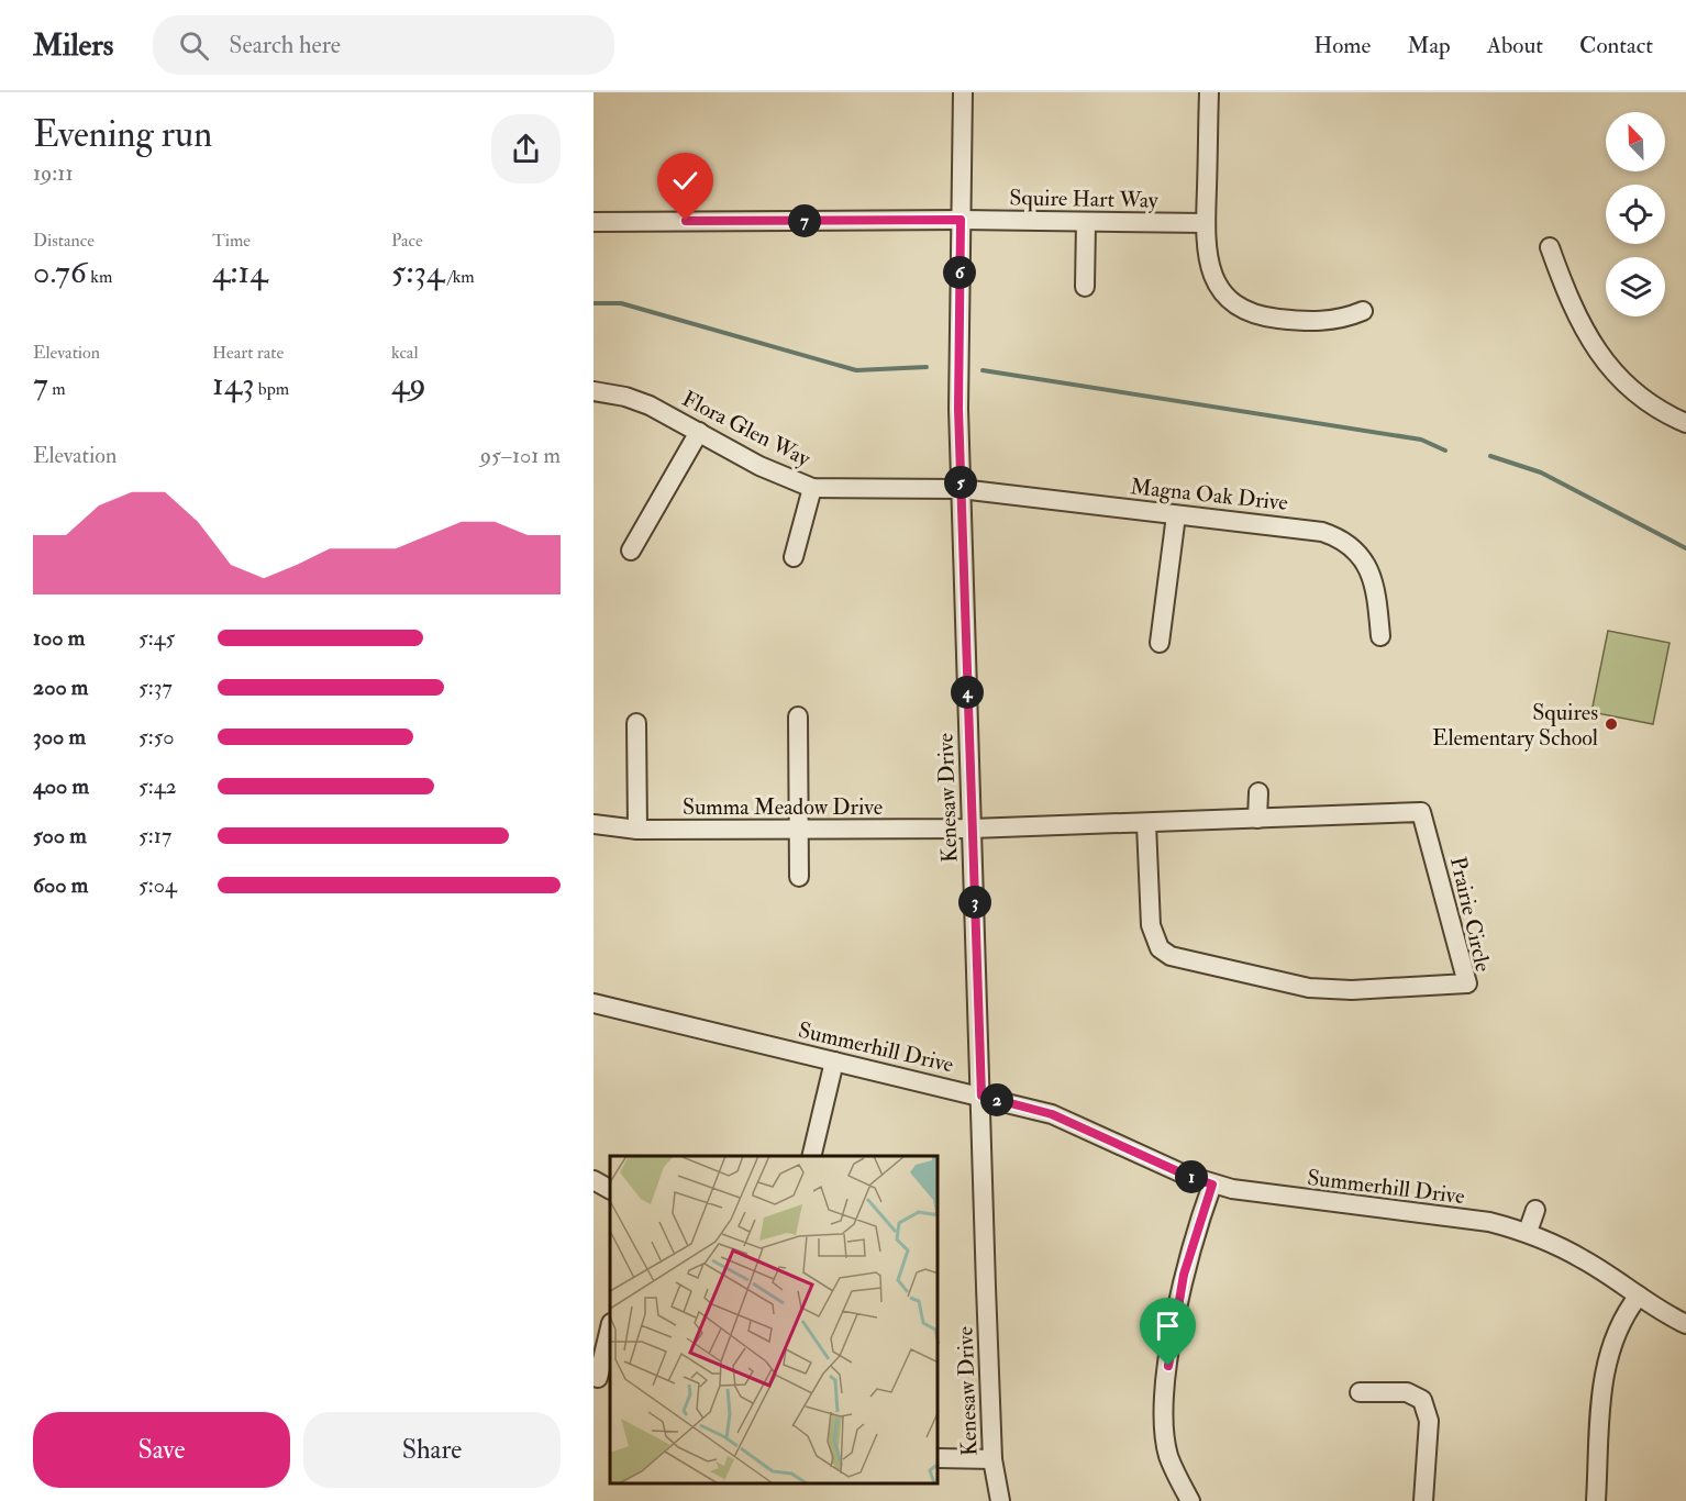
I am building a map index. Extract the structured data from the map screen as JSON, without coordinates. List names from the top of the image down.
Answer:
{
  "streets": {
    "street": [
      "Squire Hart Way",
      "Flora Glen Way",
      "Magna Oak Drive",
      "Kenesaw Drive",
      "Summa Meadow Drive",
      "Prairie Circle",
      "Summerhill Drive"
    ]
  },
  "crossings": [
    ["Squire Hart Way", "Kenesaw Drive"],
    ["Flora Glen Way", "Magna Oak Drive"],
    ["Flora Glen Way", "Kenesaw Drive"],
    ["Magna Oak Drive", "Kenesaw Drive"],
    ["Kenesaw Drive", "Summa Meadow Drive"],
    ["Kenesaw Drive", "Prairie Circle"],
    ["Kenesaw Drive", "Summerhill Drive"],
    ["Summa Meadow Drive", "Prairie Circle"]
  ],
  "places": ["Squires Elementary School"],
  "north": "top left",
  "page": {
    "header": "Milers",
    "search": "Search here",
    "nav": [
      "Home",
      "Map",
      "About",
      "Contact"
    ],
    "heading": ["Evening run", "19:11"],
    "stats": [
      ["Distance", "0.76 km"],
      ["Time", "4:14"],
      ["Pace", "5:34 /km"],
      ["Elevation", "7 m"],
      ["Heart rate", "143 bpm"],
      ["kcal", "49"]
    ],
    "pins": [
      "7",
      "6",
      "5",
      "4",
      "3",
      "2",
      "1"
    ],
    "chart": ["Elevation", "95–101 m"],
    "list": [
      {
        "name": "100 m",
        "note": "5:45"
      },
      {
        "name": "200 m",
        "note": "5:37"
      },
      {
        "name": "300 m",
        "note": "5:50"
      },
      {
        "name": "400 m",
        "note": "5:42"
      },
      {
        "name": "500 m",
        "note": "5:17"
      },
      {
        "name": "600 m",
        "note": "5:04"
      }
    ],
    "buttons": ["Save", "Share"]
  }
}
